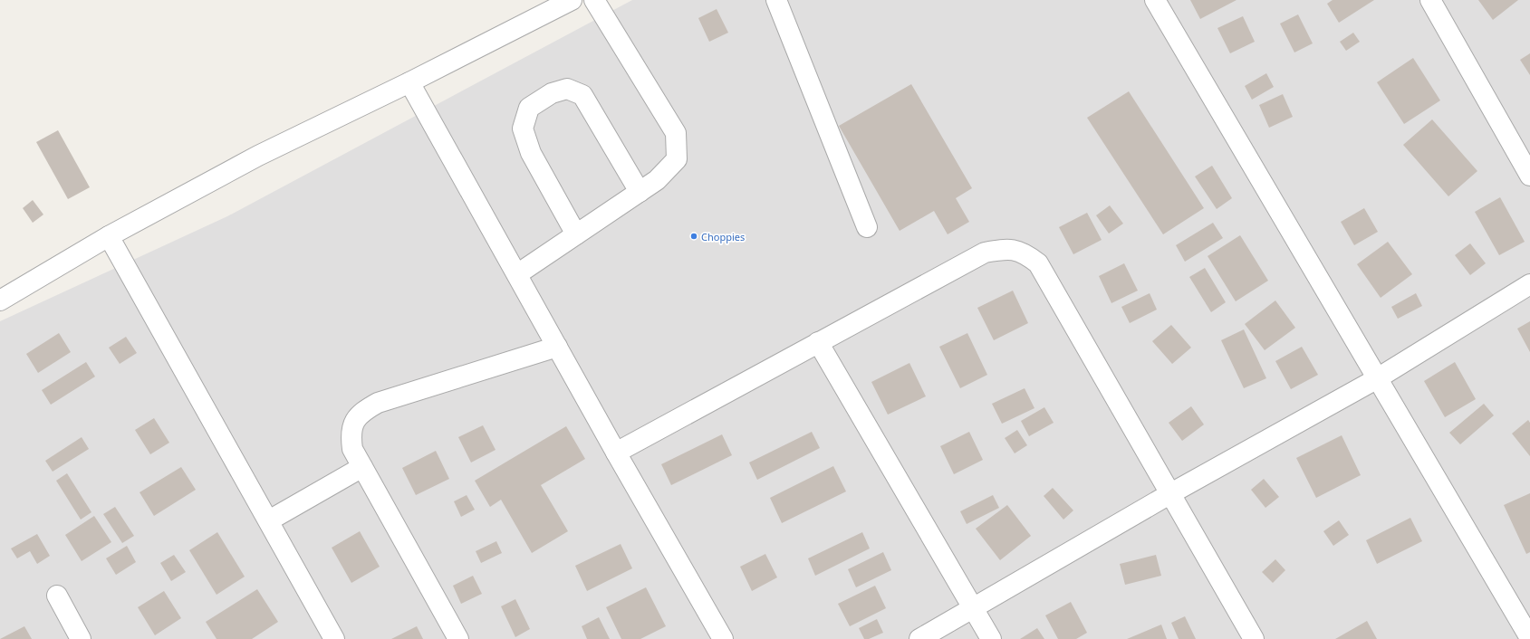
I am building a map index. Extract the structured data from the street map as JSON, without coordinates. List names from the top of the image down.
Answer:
{
  "places": ["Choppies"]
}
